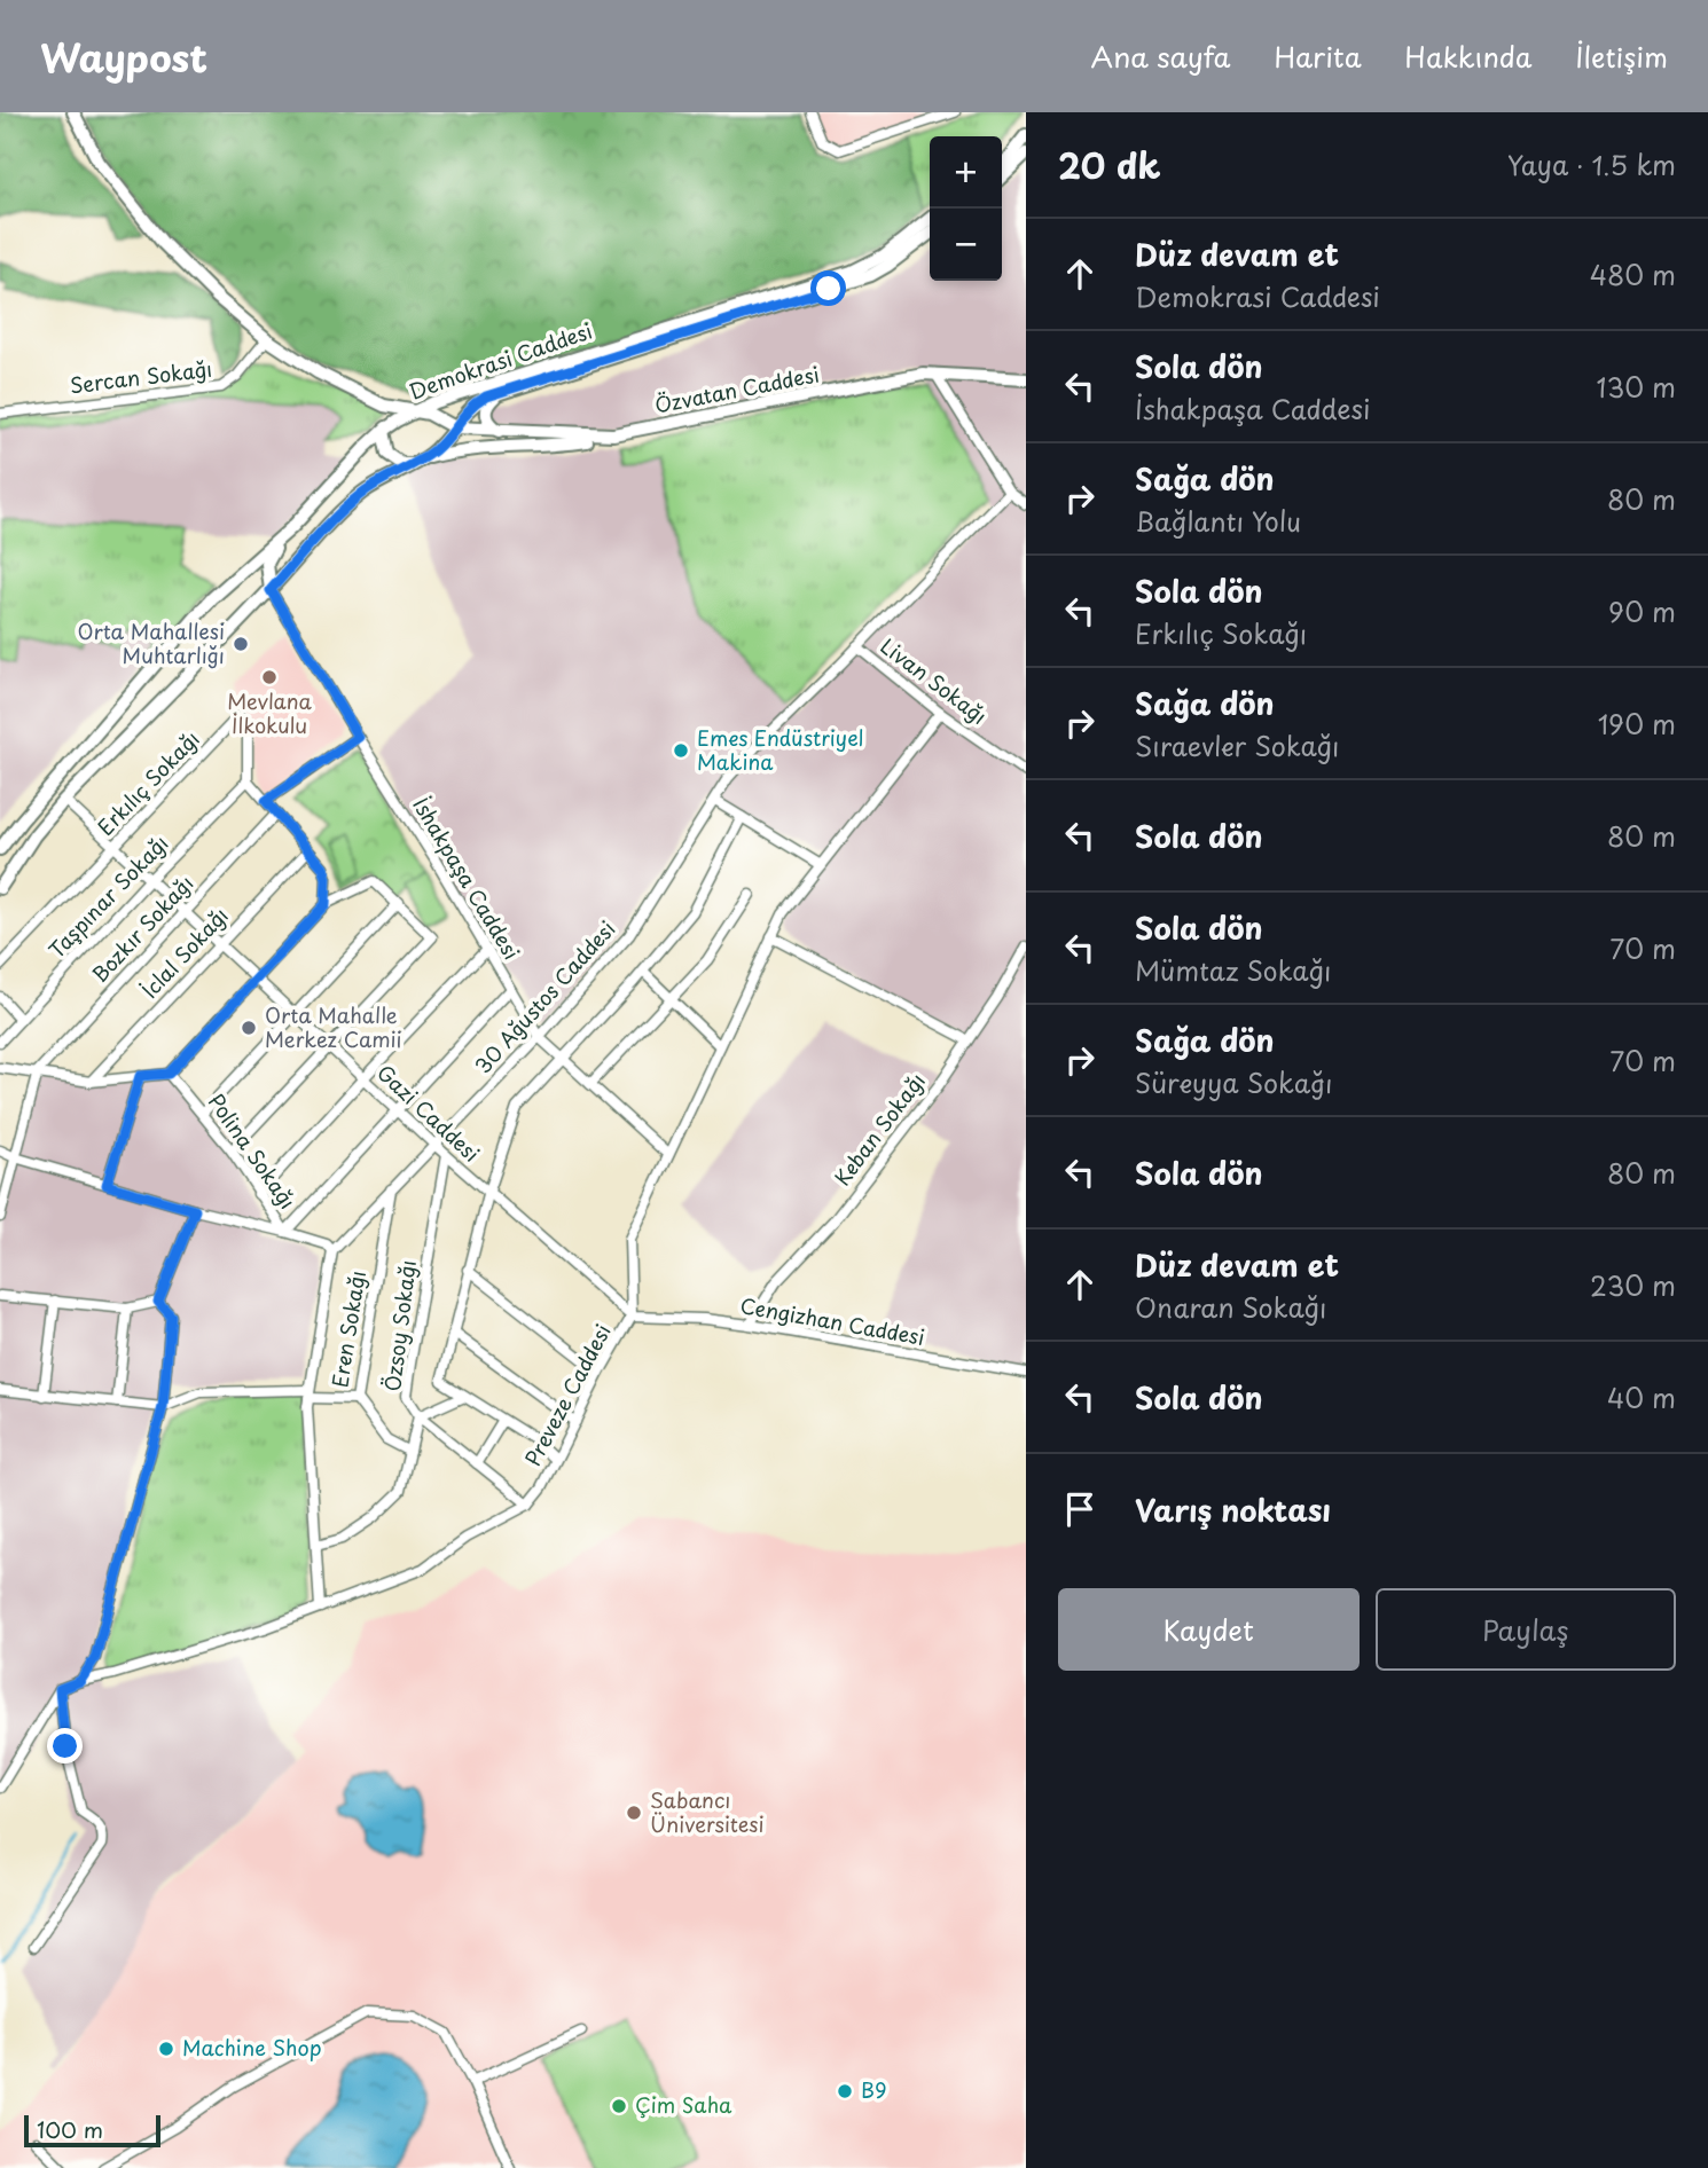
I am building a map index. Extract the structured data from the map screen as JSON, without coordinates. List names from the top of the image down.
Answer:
{
  "streets": {
    "main road": ["Demokrasi Caddesi", "Özvatan Caddesi"],
    "street": [
      "Sercan Sokağı",
      "Livan Sokağı",
      "Erkılıç Sokağı",
      "İshakpaşa Caddesi",
      "Taşpınar Sokağı",
      "Bozkır Sokağı",
      "İclal Sokağı",
      "30 Ağustos Caddesi",
      "Gazi Caddesi",
      "Keban Sokağı",
      "Polina Sokağı",
      "Cengizhan Caddesi",
      "Özsoy Sokağı",
      "Eren Sokağı",
      "Preveze Caddesi"
    ]
  },
  "crossings": [
    ["Demokrasi Caddesi", "Özvatan Caddesi"],
    ["Demokrasi Caddesi", "İshakpaşa Caddesi"],
    ["Demokrasi Caddesi", "Gazi Caddesi"],
    ["Livan Sokağı", "30 Ağustos Caddesi"],
    ["Livan Sokağı", "Preveze Caddesi"],
    ["Erkılıç Sokağı", "Taşpınar Sokağı"],
    ["Erkılıç Sokağı", "Gazi Caddesi"],
    ["İshakpaşa Caddesi", "30 Ağustos Caddesi"],
    ["İshakpaşa Caddesi", "Preveze Caddesi"],
    ["Taşpınar Sokağı", "Gazi Caddesi"],
    ["Bozkır Sokağı", "Gazi Caddesi"],
    ["İclal Sokağı", "Gazi Caddesi"],
    ["30 Ağustos Caddesi", "Gazi Caddesi"],
    ["30 Ağustos Caddesi", "Polina Sokağı"],
    ["30 Ağustos Caddesi", "Eren Sokağı"],
    ["Gazi Caddesi", "Cengizhan Caddesi"],
    ["Gazi Caddesi", "Özsoy Sokağı"],
    ["Gazi Caddesi", "Preveze Caddesi"],
    ["Keban Sokağı", "Cengizhan Caddesi"],
    ["Cengizhan Caddesi", "Preveze Caddesi"],
    ["Özsoy Sokağı", "Eren Sokağı"]
  ],
  "places": [
    "Orta Mahallesi Muhtarlığı",
    "Mevlana İlkokulu",
    "Emes Endüstriyel Makina",
    "Orta Mahalle Merkez Camii",
    "Sabancı Üniversitesi",
    "Machine Shop",
    "B9",
    "Çim Saha"
  ],
  "scale_bar": "100 m",
  "page": {
    "header": "Waypost",
    "nav": [
      "Ana sayfa",
      "Harita",
      "Hakkında",
      "İletişim"
    ],
    "heading": ["20 dk", "Yaya · 1.5 km"],
    "map_buttons": ["+", "−"],
    "list": [
      ["Düz devam et", "Demokrasi Caddesi", "480 m"],
      ["Sola dön", "İshakpaşa Caddesi", "130 m"],
      ["Sağa dön", "Bağlantı Yolu", "80 m"],
      ["Sola dön", "Erkılıç Sokağı", "90 m"],
      ["Sağa dön", "Sıraevler Sokağı", "190 m"],
      ["Sola dön", "80 m"],
      ["Sola dön", "Mümtaz Sokağı", "70 m"],
      ["Sağa dön", "Süreyya Sokağı", "70 m"],
      ["Sola dön", "80 m"],
      ["Düz devam et", "Onaran Sokağı", "230 m"],
      ["Sola dön", "40 m"],
      "Varış noktası"
    ],
    "buttons": ["Kaydet", "Paylaş"],
    "scale": "100 m"
  }
}
